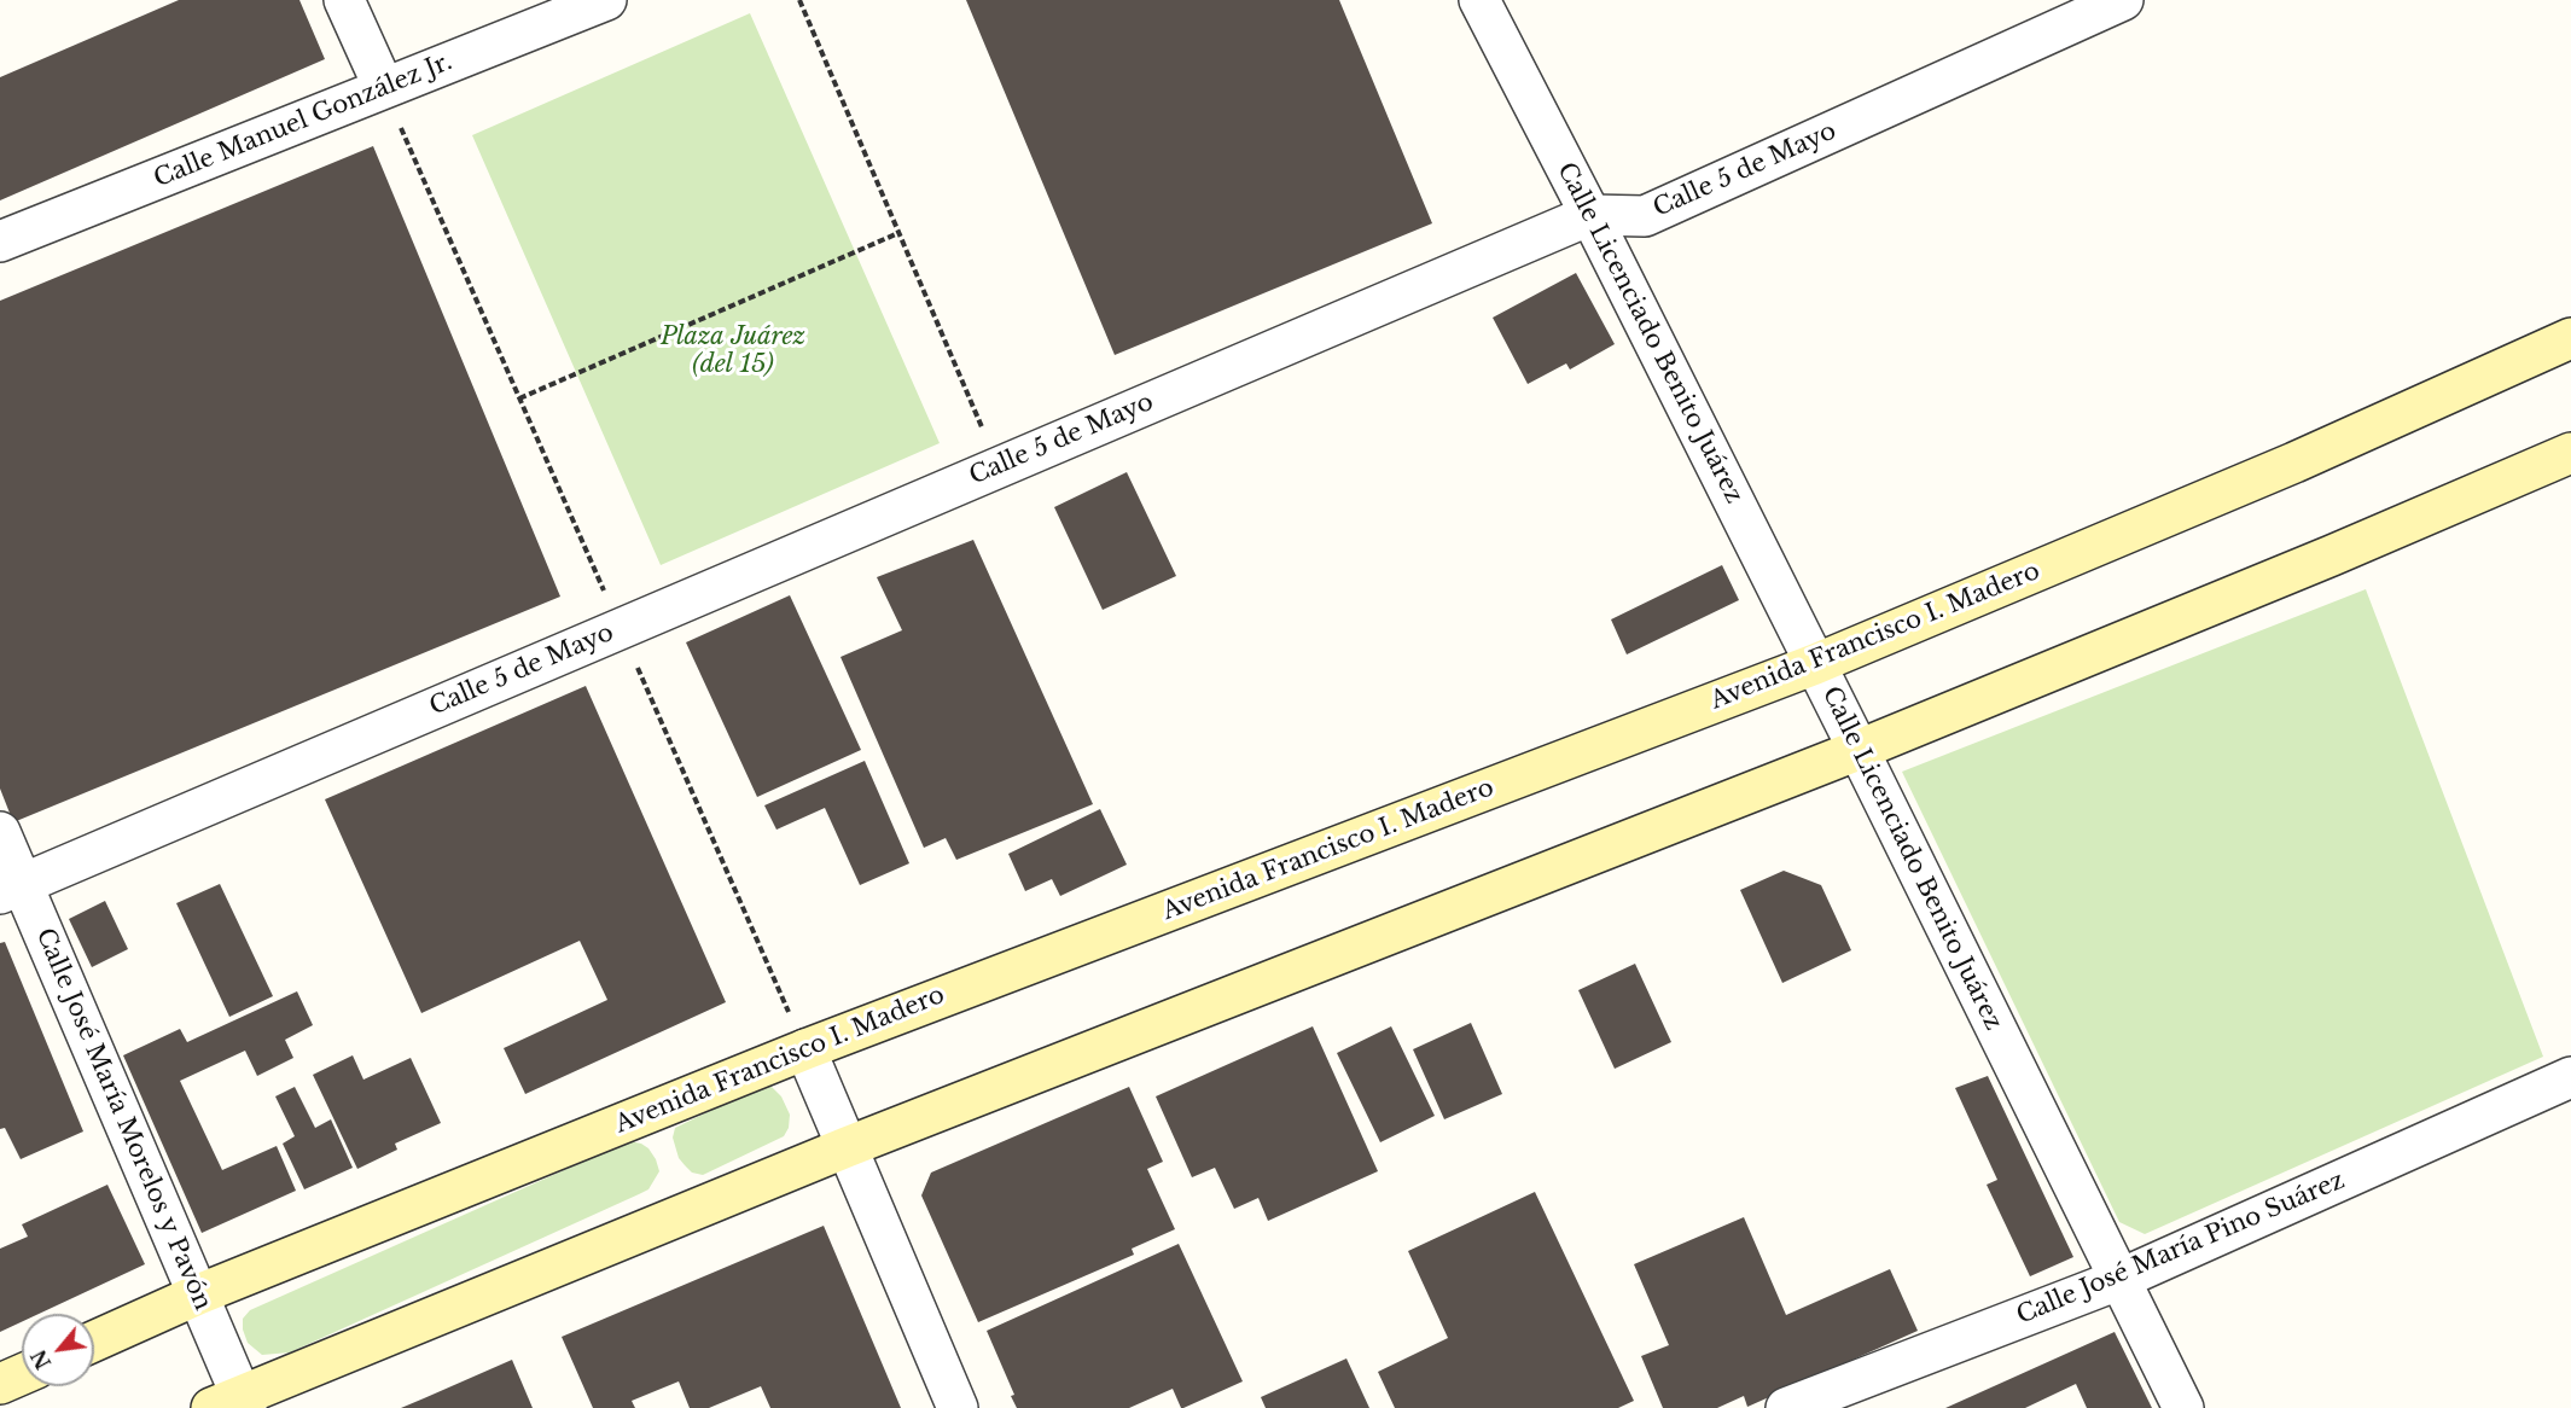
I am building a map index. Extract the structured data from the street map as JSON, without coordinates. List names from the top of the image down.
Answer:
{
  "streets": {
    "main road": ["Avenida Francisco I. Madero"],
    "street": [
      "Calle Manuel González Jr.",
      "Calle 5 de Mayo",
      "Calle Licenciado Benito Juárez",
      "Calle José María Morelos y Pavón",
      "Calle José María Pino Suárez"
    ]
  },
  "crossings": [
    ["Calle 5 de Mayo", "Calle Licenciado Benito Juárez"],
    ["Calle 5 de Mayo", "Calle José María Morelos y Pavón"],
    ["Calle Licenciado Benito Juárez", "Avenida Francisco I. Madero"],
    ["Calle Licenciado Benito Juárez", "Calle José María Pino Suárez"],
    ["Avenida Francisco I. Madero", "Calle José María Morelos y Pavón"]
  ],
  "parks": ["Plaza Juárez (del 15)"],
  "north": "bottom left"
}
